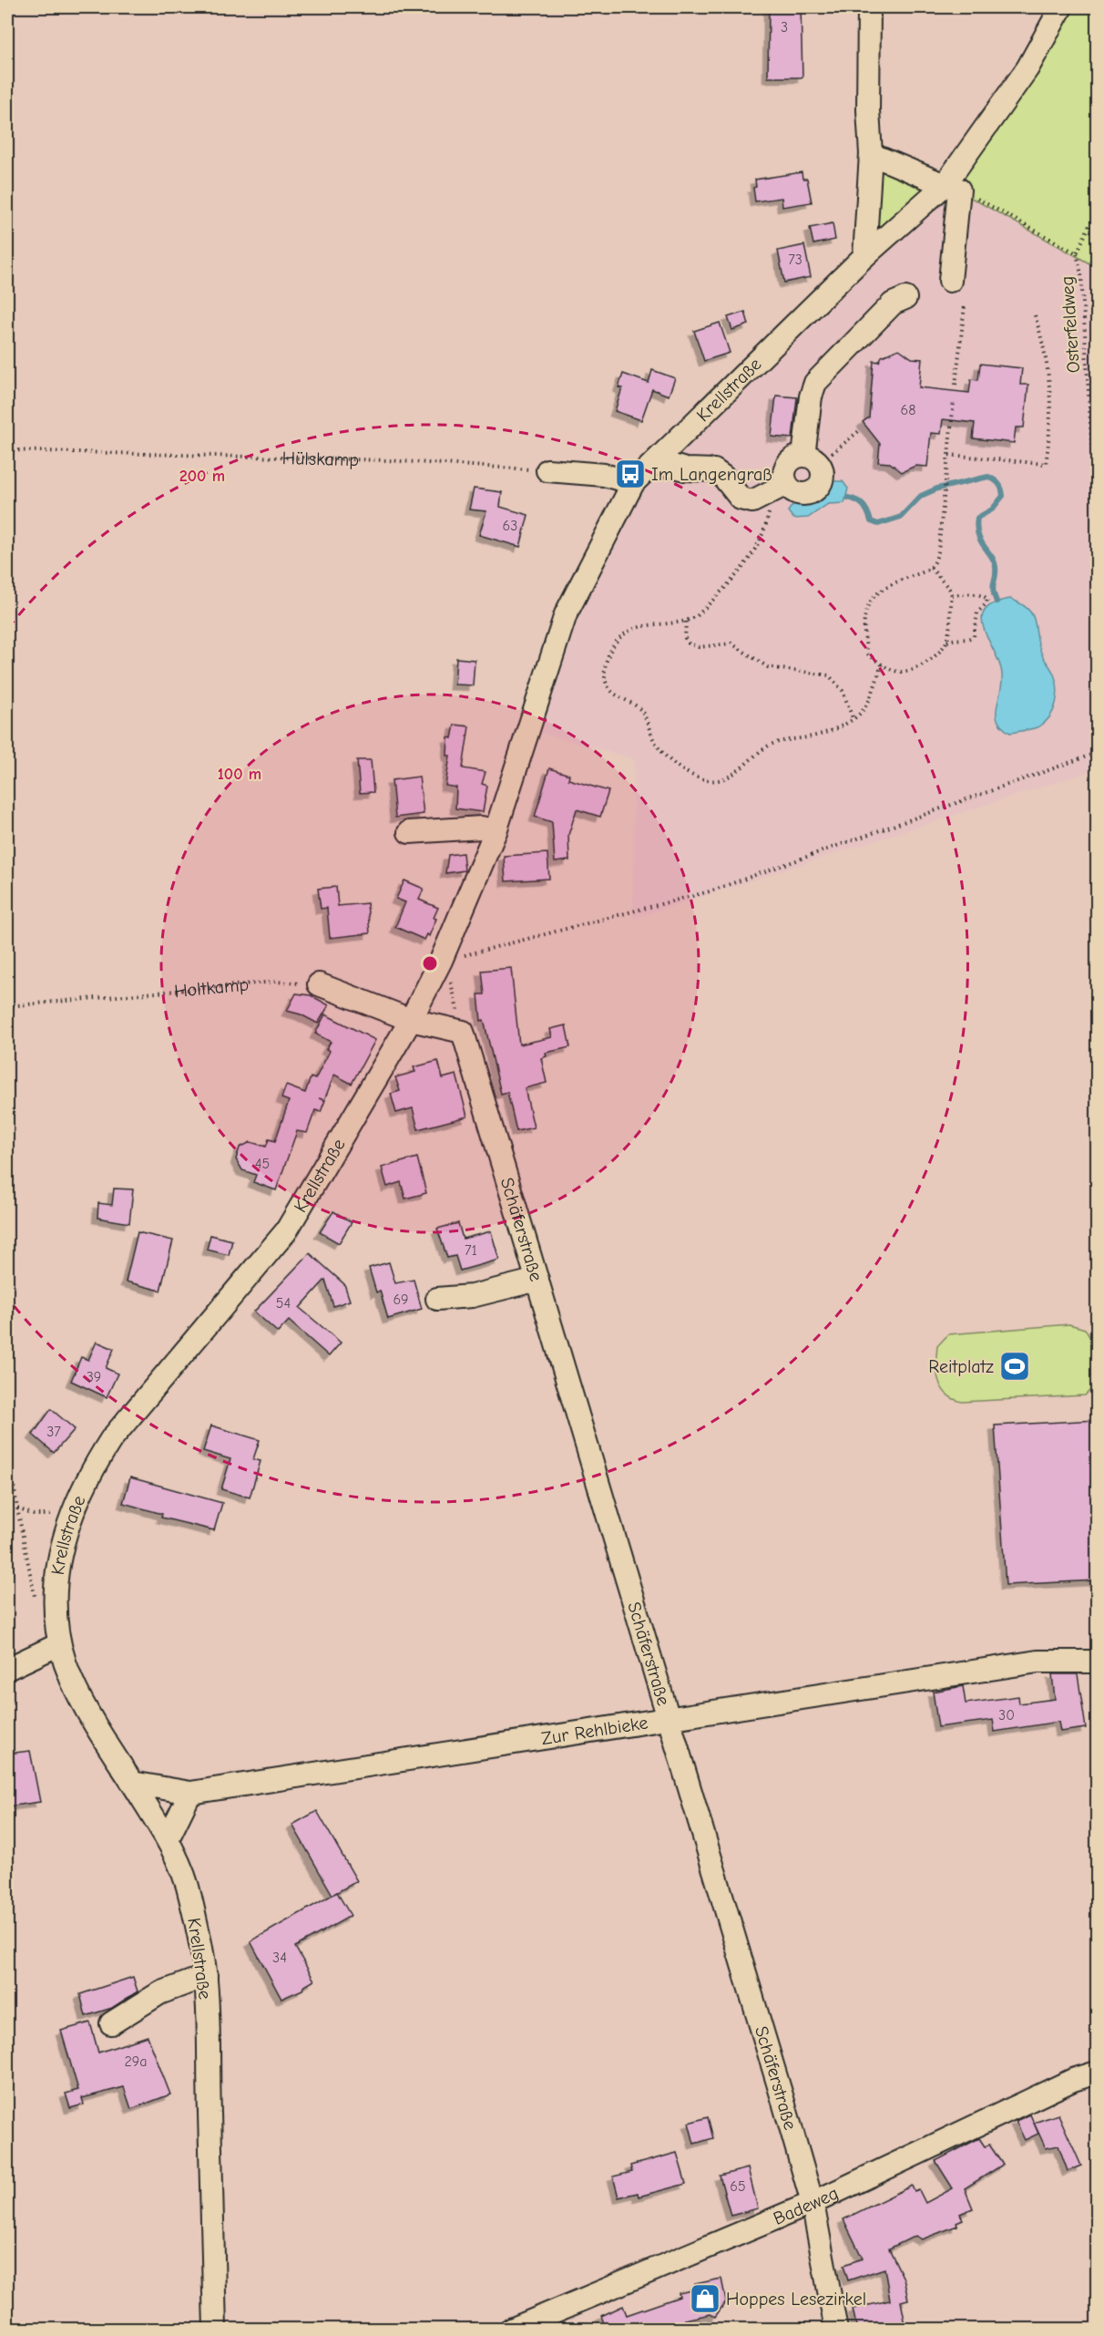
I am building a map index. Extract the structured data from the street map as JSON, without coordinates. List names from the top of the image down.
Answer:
{
  "streets": {
    "street": [
      "Krellstraße",
      "Schäferstraße",
      "Zur Rehlbieke",
      "Badeweg"
    ],
    "path": ["Osterfeldweg", "Hülskamp", "Holtkamp"]
  },
  "crossings": [
    ["Osterfeldweg", "Krellstraße"],
    ["Krellstraße", "Zur Rehlbieke"],
    ["Schäferstraße", "Zur Rehlbieke"],
    ["Schäferstraße", "Badeweg"]
  ],
  "places": {
    "bus stop": ["Im Langengraß"],
    "sports": ["Reitplatz"],
    "shop": ["Hoppes Lesezirkel"]
  },
  "house_numbers": [
    "3",
    "73",
    "68",
    "63",
    "45",
    "71",
    "69",
    "54",
    "39",
    "37",
    "30",
    "34",
    "29a",
    "65"
  ],
  "rings": ["200 m", "100 m"]
}
